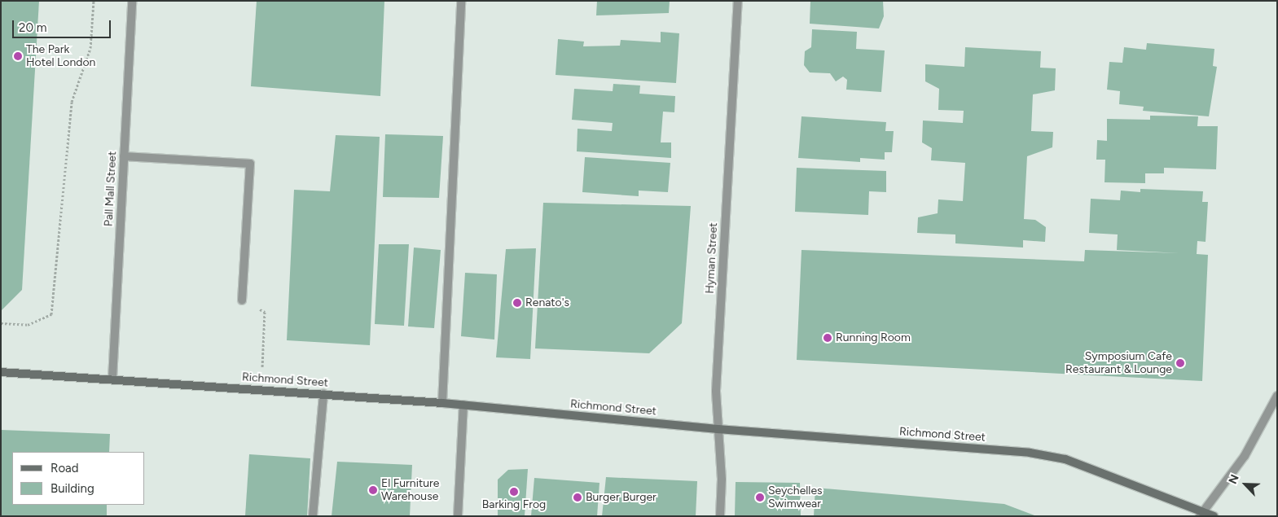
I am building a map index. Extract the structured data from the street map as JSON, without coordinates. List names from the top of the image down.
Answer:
{
  "streets": {
    "main road": ["Richmond Street"],
    "street": ["Pall Mall Street", "Hyman Street"]
  },
  "crossings": [
    ["Pall Mall Street", "Richmond Street"],
    ["Hyman Street", "Richmond Street"]
  ],
  "places": [
    "The Park Hotel London",
    "Renato's",
    "Running Room",
    "Symposium Cafe Restaurant & Lounge",
    "El Furniture Warehouse",
    "Barking Frog",
    "Burger Burger",
    "Seychelles Swimwear"
  ],
  "legend": ["Road", "Building"],
  "scale_bar": "20 m",
  "north": "top left"
}
